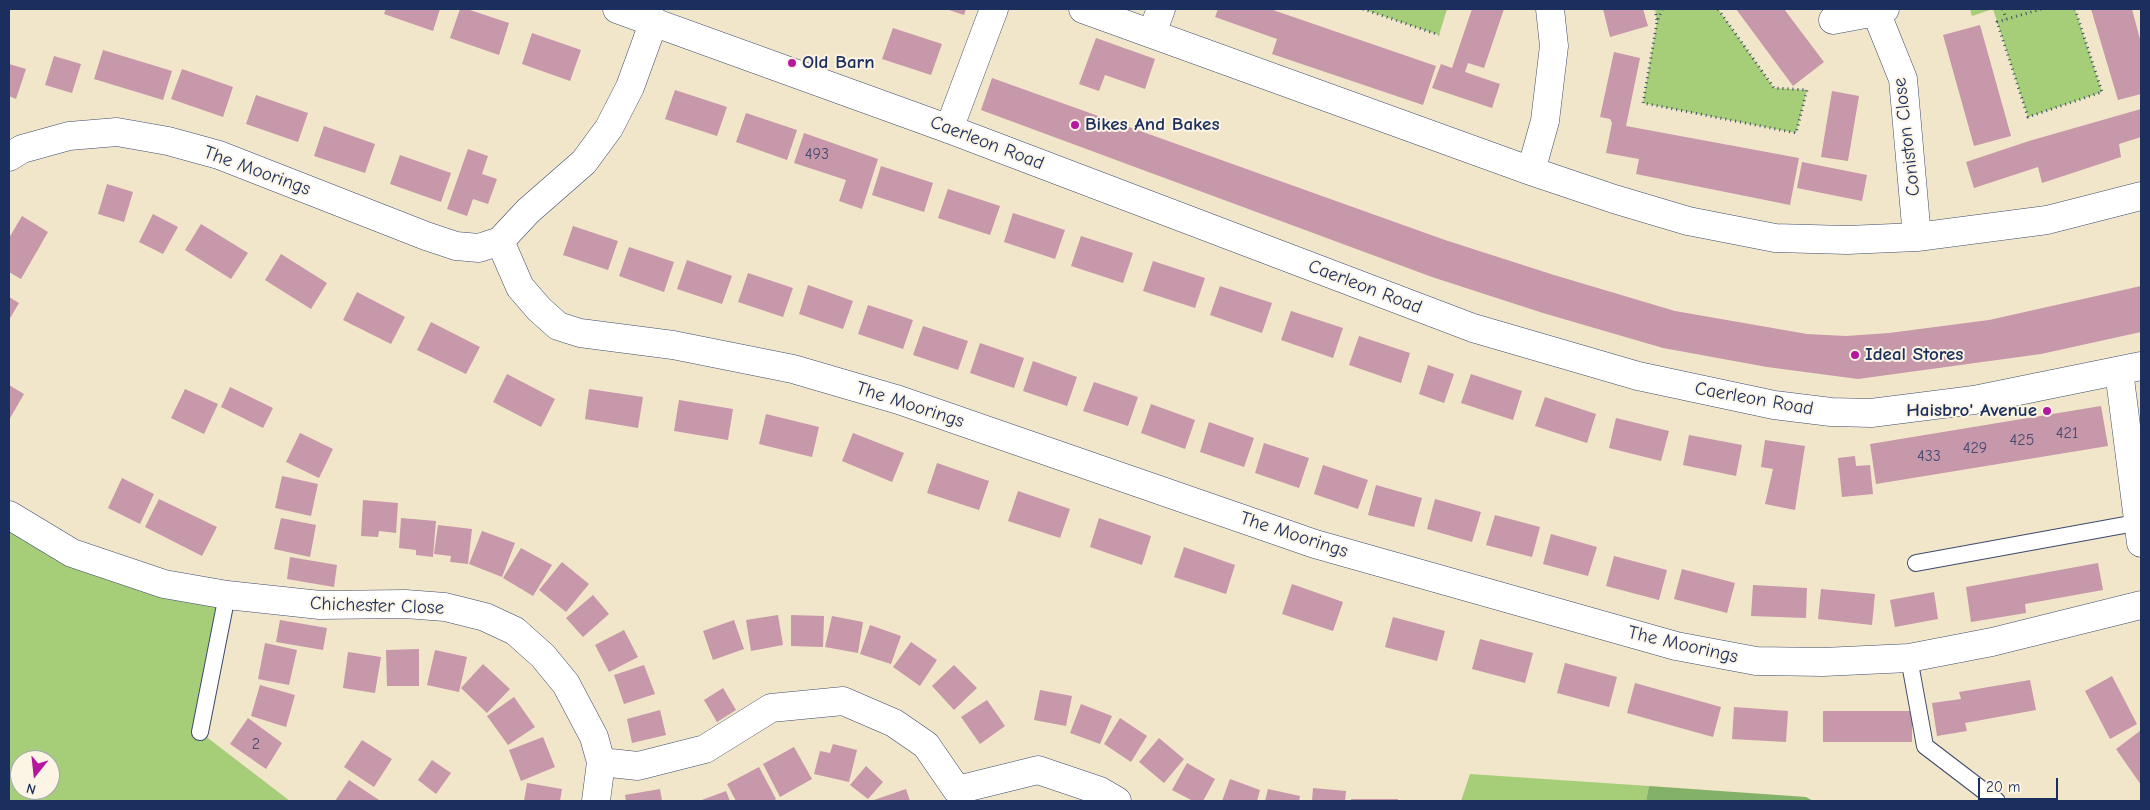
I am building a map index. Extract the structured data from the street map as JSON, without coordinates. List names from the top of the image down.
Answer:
{
  "streets": {
    "street": [
      "Coniston Close",
      "Caerleon Road",
      "The Moorings",
      "Chichester Close"
    ]
  },
  "places": [
    "Old Barn",
    "Bikes And Bakes",
    "Ideal Stores",
    "Haisbro' Avenue"
  ],
  "house_numbers": [
    "493",
    "421",
    "425",
    "429",
    "433",
    "2"
  ],
  "scale_bar": "20 m",
  "north": "bottom"
}
